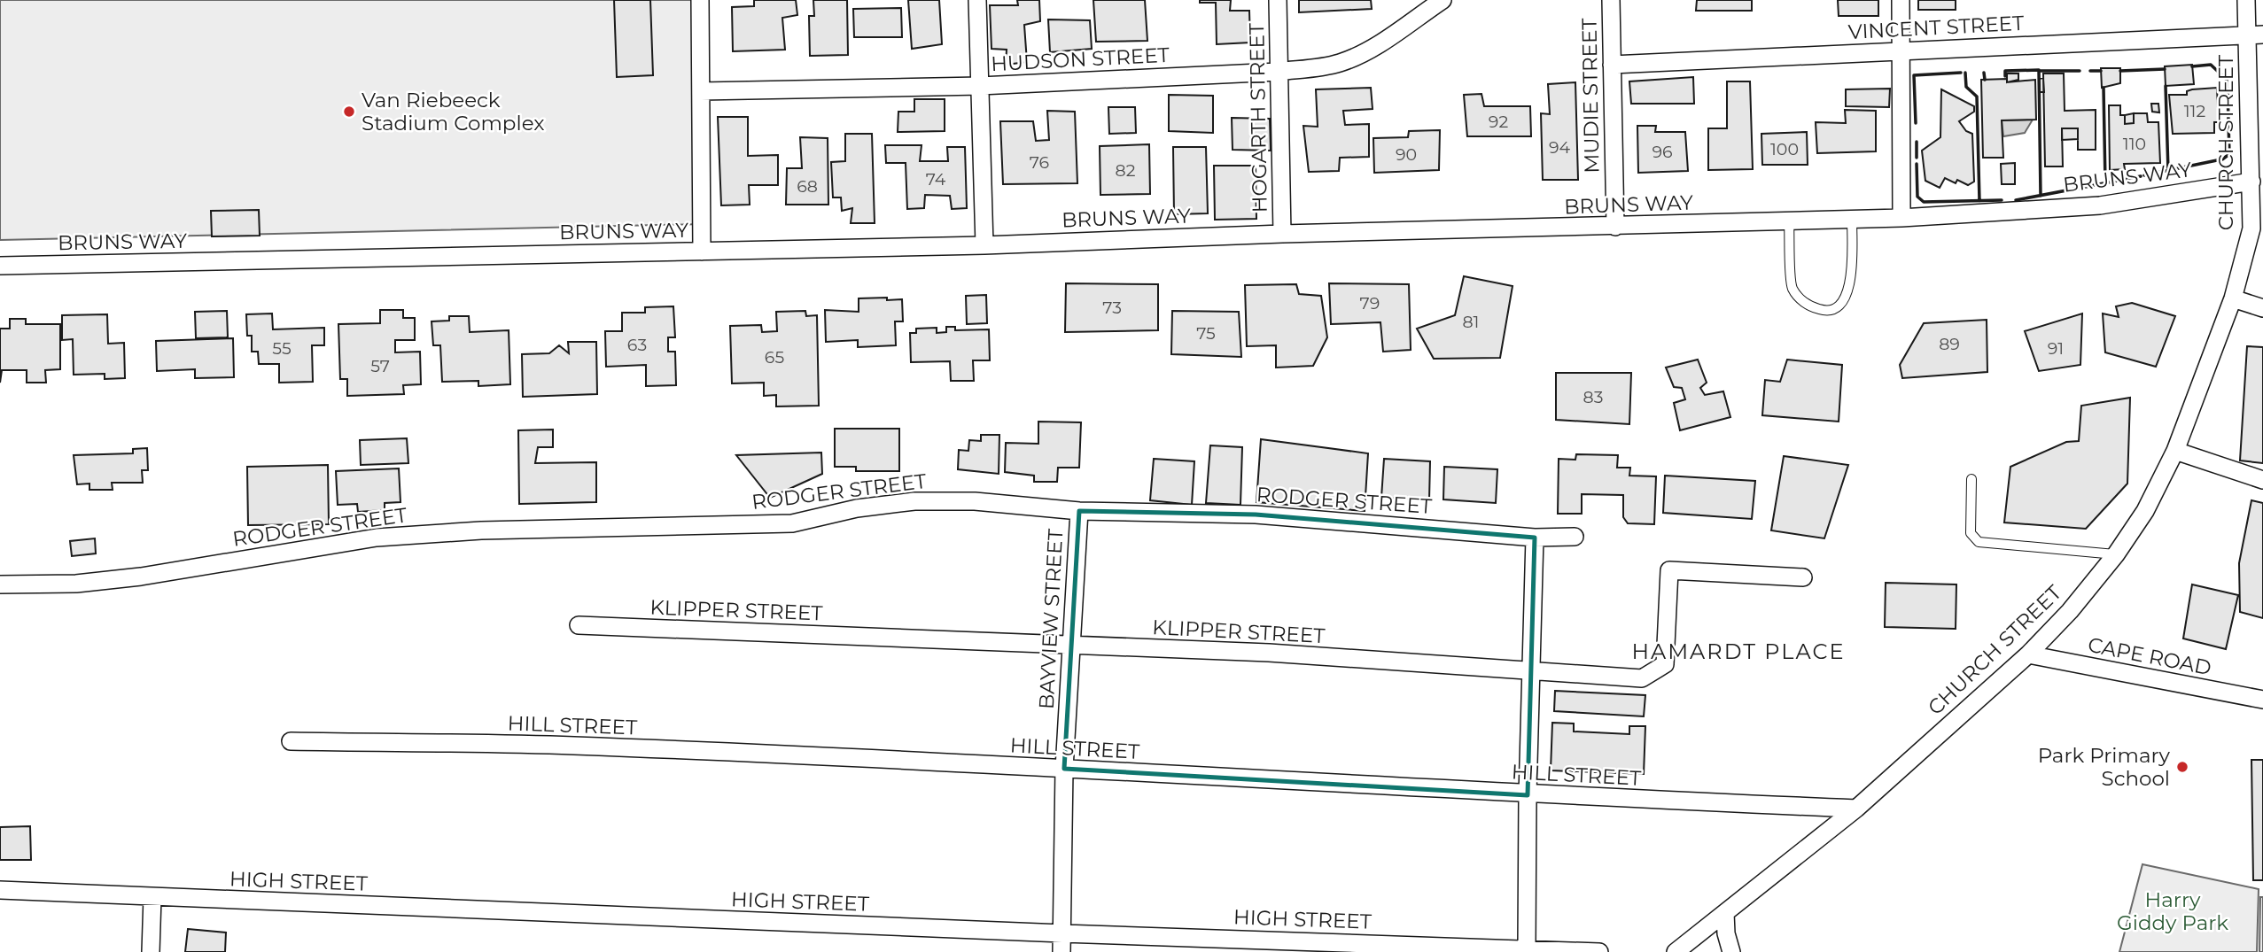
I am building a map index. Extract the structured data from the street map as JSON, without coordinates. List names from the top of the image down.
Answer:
{
  "streets": {
    "street": [
      "VINCENT STREET",
      "HUDSON STREET",
      "MUDIE STREET",
      "HOGARTH STREET",
      "CHURCH STREET",
      "BRUNS WAY",
      "RODGER STREET",
      "KLIPPER STREET",
      "BAYVIEW STREET",
      "CAPE ROAD",
      "HILL STREET",
      "HIGH STREET"
    ]
  },
  "crossings": [
    ["VINCENT STREET", "MUDIE STREET"],
    ["VINCENT STREET", "CHURCH STREET"],
    ["HUDSON STREET", "HOGARTH STREET"],
    ["MUDIE STREET", "BRUNS WAY"],
    ["HOGARTH STREET", "BRUNS WAY"],
    ["CHURCH STREET", "BRUNS WAY"],
    ["CHURCH STREET", "CAPE ROAD"],
    ["CHURCH STREET", "HILL STREET"],
    ["RODGER STREET", "BAYVIEW STREET"],
    ["KLIPPER STREET", "BAYVIEW STREET"],
    ["BAYVIEW STREET", "HILL STREET"],
    ["BAYVIEW STREET", "HIGH STREET"]
  ],
  "districts": ["HAMARDT PLACE"],
  "parks": ["Harry Giddy Park"],
  "places": ["Van Riebeeck Stadium Complex", "Park Primary School"],
  "house_numbers": [
    "112",
    "92",
    "110",
    "94",
    "100",
    "96",
    "90",
    "76",
    "82",
    "74",
    "68",
    "79",
    "73",
    "81",
    "75",
    "89",
    "63",
    "55",
    "91",
    "65",
    "57",
    "83"
  ]
}
